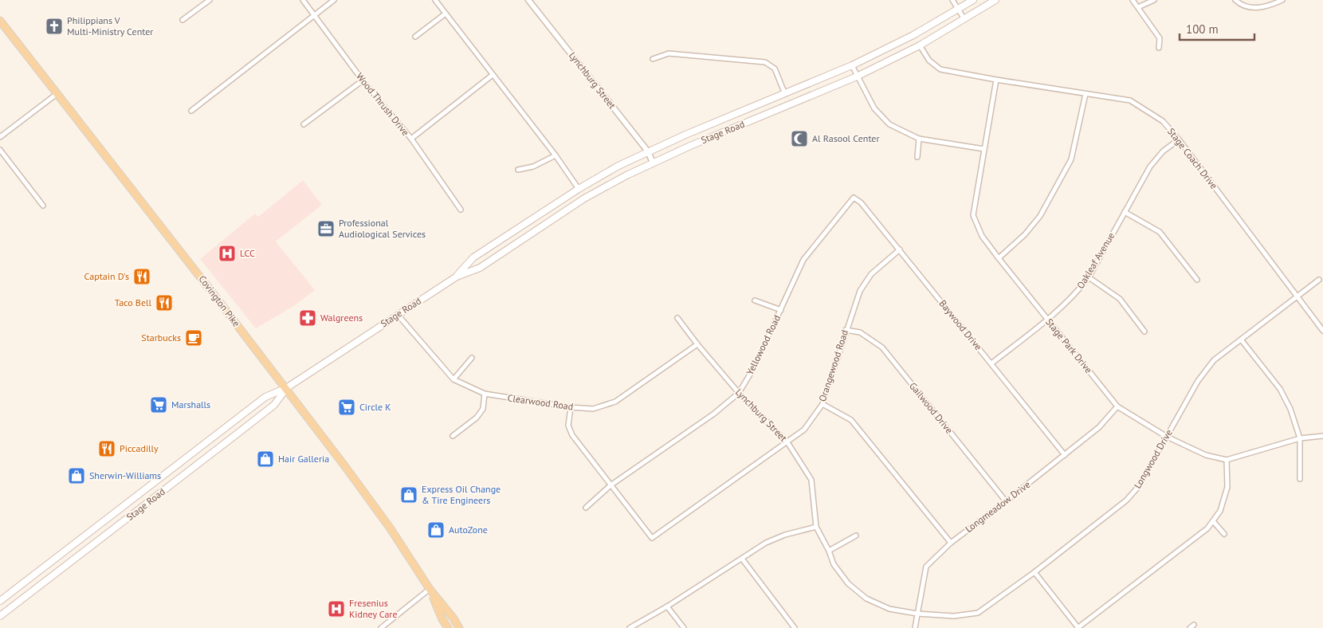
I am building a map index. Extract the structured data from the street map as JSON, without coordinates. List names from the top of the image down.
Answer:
{
  "streets": {
    "main road": ["Stage Road", "Covington Pike"],
    "street": [
      "Lynchburg Street",
      "Wood Thrush Drive",
      "Stage Coach Drive",
      "Oakleaf Avenue",
      "Baywood Drive",
      "Yellowood Road",
      "Stage Park Drive",
      "Orangewood Road",
      "Clearwood Road",
      "Gailwood Drive",
      "Longwood Drive",
      "Longmeadow Drive"
    ]
  },
  "crossings": [
    ["Lynchburg Street", "Stage Road"],
    ["Lynchburg Street", "Yellowood Road"],
    ["Lynchburg Street", "Orangewood Road"],
    ["Lynchburg Street", "Clearwood Road"],
    ["Lynchburg Street", "Longwood Drive"],
    ["Lynchburg Street", "Longmeadow Drive"],
    ["Stage Road", "Stage Coach Drive"],
    ["Stage Road", "Covington Pike"],
    ["Stage Road", "Clearwood Road"],
    ["Stage Coach Drive", "Oakleaf Avenue"],
    ["Stage Coach Drive", "Stage Park Drive"],
    ["Stage Coach Drive", "Longwood Drive"],
    ["Oakleaf Avenue", "Baywood Drive"],
    ["Oakleaf Avenue", "Stage Park Drive"],
    ["Baywood Drive", "Yellowood Road"],
    ["Baywood Drive", "Orangewood Road"],
    ["Baywood Drive", "Longmeadow Drive"],
    ["Yellowood Road", "Orangewood Road"],
    ["Stage Park Drive", "Longwood Drive"],
    ["Stage Park Drive", "Longmeadow Drive"],
    ["Orangewood Road", "Gailwood Drive"],
    ["Gailwood Drive", "Longmeadow Drive"],
    ["Longwood Drive", "Longmeadow Drive"]
  ],
  "places": {
    "church": ["Philippians V Multi-Ministry Center"],
    "mosque": ["Al Rasool Center"],
    "office": ["Professional Audiological Services"],
    "hospital": ["LCC", "Fresenius Kidney Care"],
    "restaurant": ["Captain D's", "Taco Bell", "Piccadilly"],
    "pharmacy": ["Walgreens"],
    "cafe": ["Starbucks"],
    "supermarket": ["Marshalls", "Circle K"],
    "shop": [
      "Hair Galleria",
      "Sherwin-Williams",
      "Express Oil Change & Tire Engineers",
      "AutoZone"
    ]
  },
  "scale_bar": "100 m"
}
